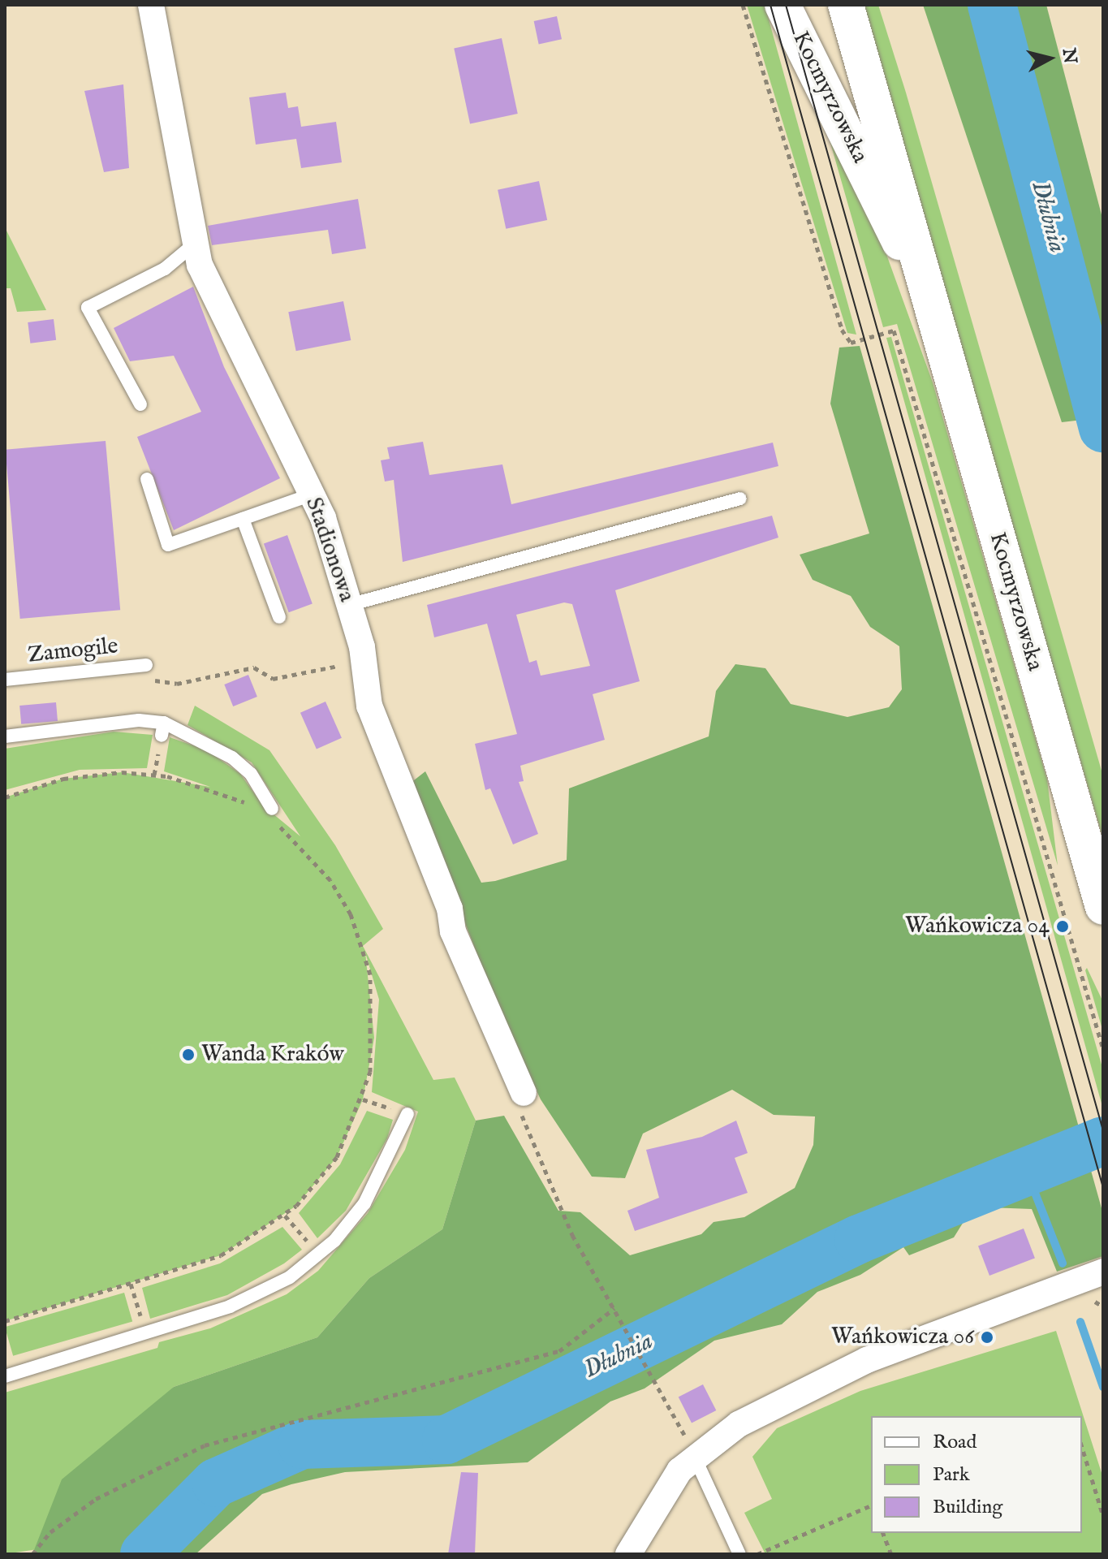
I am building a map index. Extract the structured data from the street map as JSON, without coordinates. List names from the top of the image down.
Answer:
{
  "streets": {
    "main road": ["Kocmyrzowska"],
    "street": ["Stadionowa"],
    "lane": ["Zamogile"]
  },
  "water": ["Dłubnia"],
  "places": ["Wańkowicza 04", "Wanda Kraków", "Wańkowicza 06"],
  "legend": ["Road", "Park", "Building"],
  "north": "right"
}
